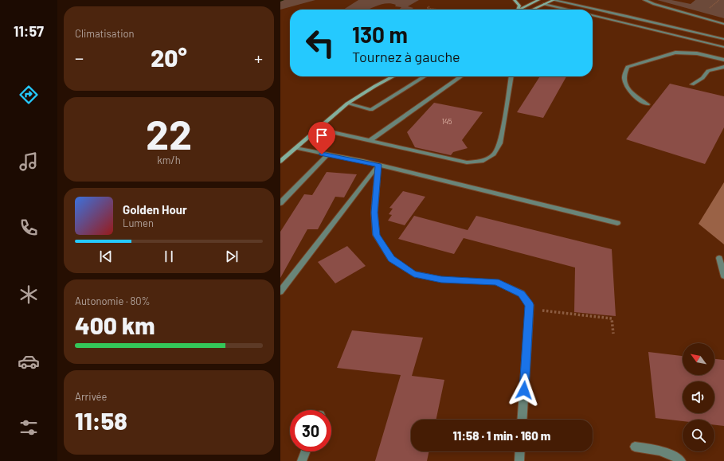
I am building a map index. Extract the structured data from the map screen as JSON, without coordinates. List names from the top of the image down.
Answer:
{
  "house_numbers": ["145"],
  "north": "top left",
  "page": {
    "tabs": "11:57",
    "tile": [
      "Climatisation",
      ["22", "km/h"],
      ["Autonomie · 80%", "400 km"],
      ["Arrivée", "11:58"]
    ],
    "turn": ["130 m", "Tournez à gauche"],
    "heat": ["−", "20°", "+"],
    "song": ["Golden Hour", "Lumen"],
    "limit": "30",
    "trip": "11:58 · 1 min · 160 m"
  }
}
